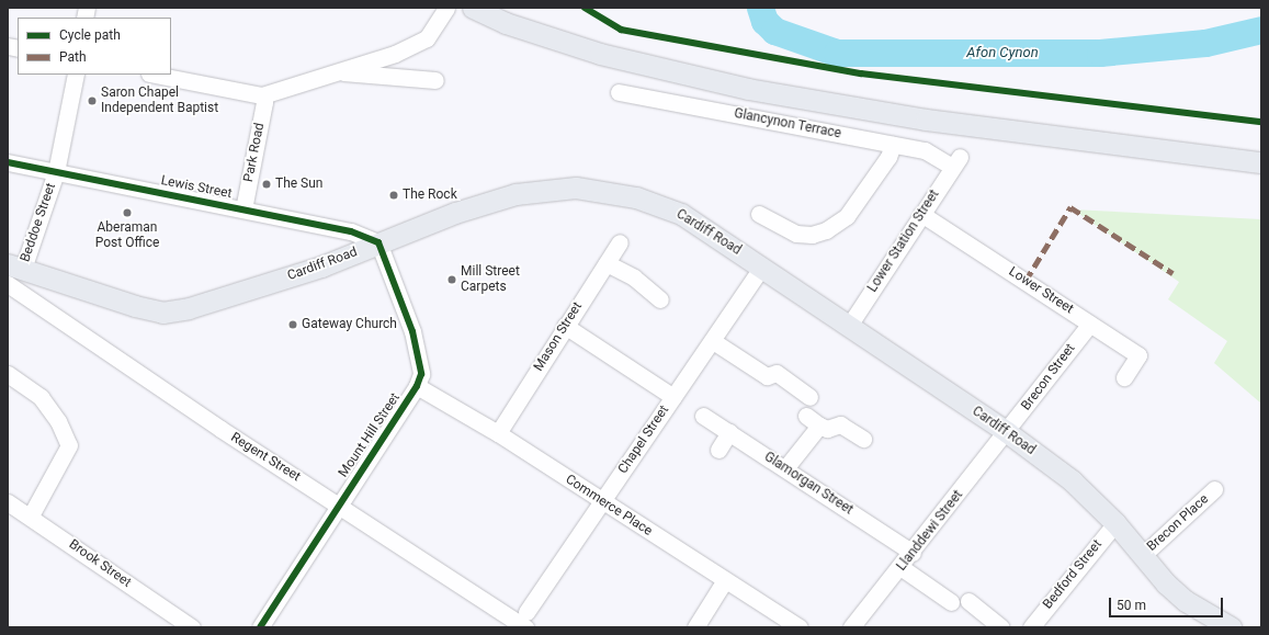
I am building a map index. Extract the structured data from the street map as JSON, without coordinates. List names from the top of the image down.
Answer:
{
  "streets": {
    "main road": ["Cardiff Road"],
    "street": [
      "Glancynon Terrace",
      "Park Road",
      "Lewis Street",
      "Beddoe Street",
      "Lower Station Street",
      "Lower Street",
      "Mason Street",
      "Brecon Street",
      "Mount Hill Street",
      "Chapel Street",
      "Regent Street",
      "Glamorgan Street",
      "Commerce Place",
      "Brecon Place",
      "Llanddewi Street",
      "Brook Street",
      "Bedford Street"
    ]
  },
  "crossings": [
    ["Glancynon Terrace", "Lower Station Street"],
    ["Park Road", "Lewis Street"],
    ["Lewis Street", "Beddoe Street"],
    ["Lewis Street", "Cardiff Road"],
    ["Lewis Street", "Mount Hill Street"],
    ["Beddoe Street", "Cardiff Road"],
    ["Cardiff Road", "Lower Station Street"],
    ["Cardiff Road", "Brecon Street"],
    ["Cardiff Road", "Mount Hill Street"],
    ["Cardiff Road", "Chapel Street"],
    ["Cardiff Road", "Brecon Place"],
    ["Cardiff Road", "Llanddewi Street"],
    ["Cardiff Road", "Bedford Street"],
    ["Lower Station Street", "Lower Street"],
    ["Lower Street", "Brecon Street"],
    ["Mason Street", "Commerce Place"],
    ["Brecon Street", "Llanddewi Street"],
    ["Mount Hill Street", "Regent Street"],
    ["Mount Hill Street", "Commerce Place"],
    ["Chapel Street", "Regent Street"],
    ["Chapel Street", "Commerce Place"],
    ["Glamorgan Street", "Llanddewi Street"]
  ],
  "water": ["Afon Cynon"],
  "places": [
    "Saron Chapel Independent Baptist",
    "The Sun",
    "The Rock",
    "Aberaman Post Office",
    "Mill Street Carpets",
    "Gateway Church"
  ],
  "legend": ["Cycle path", "Path"],
  "scale_bar": "50 m"
}
